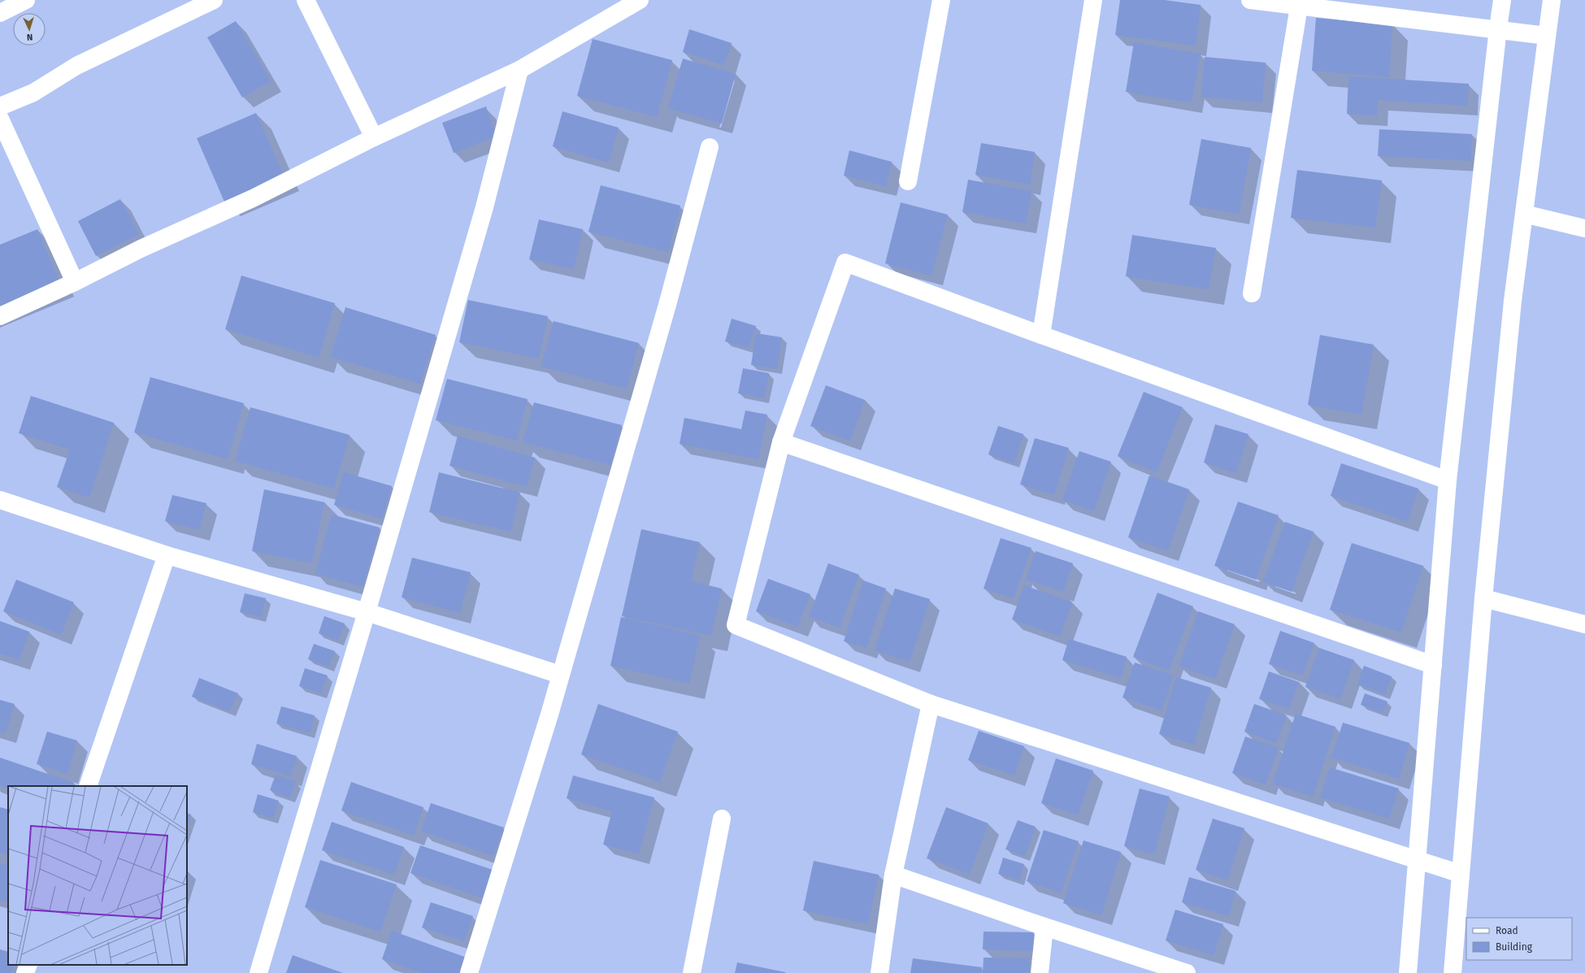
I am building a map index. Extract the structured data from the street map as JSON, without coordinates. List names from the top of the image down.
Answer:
{
  "legend": ["Road", "Building"],
  "north": "bottom"
}
